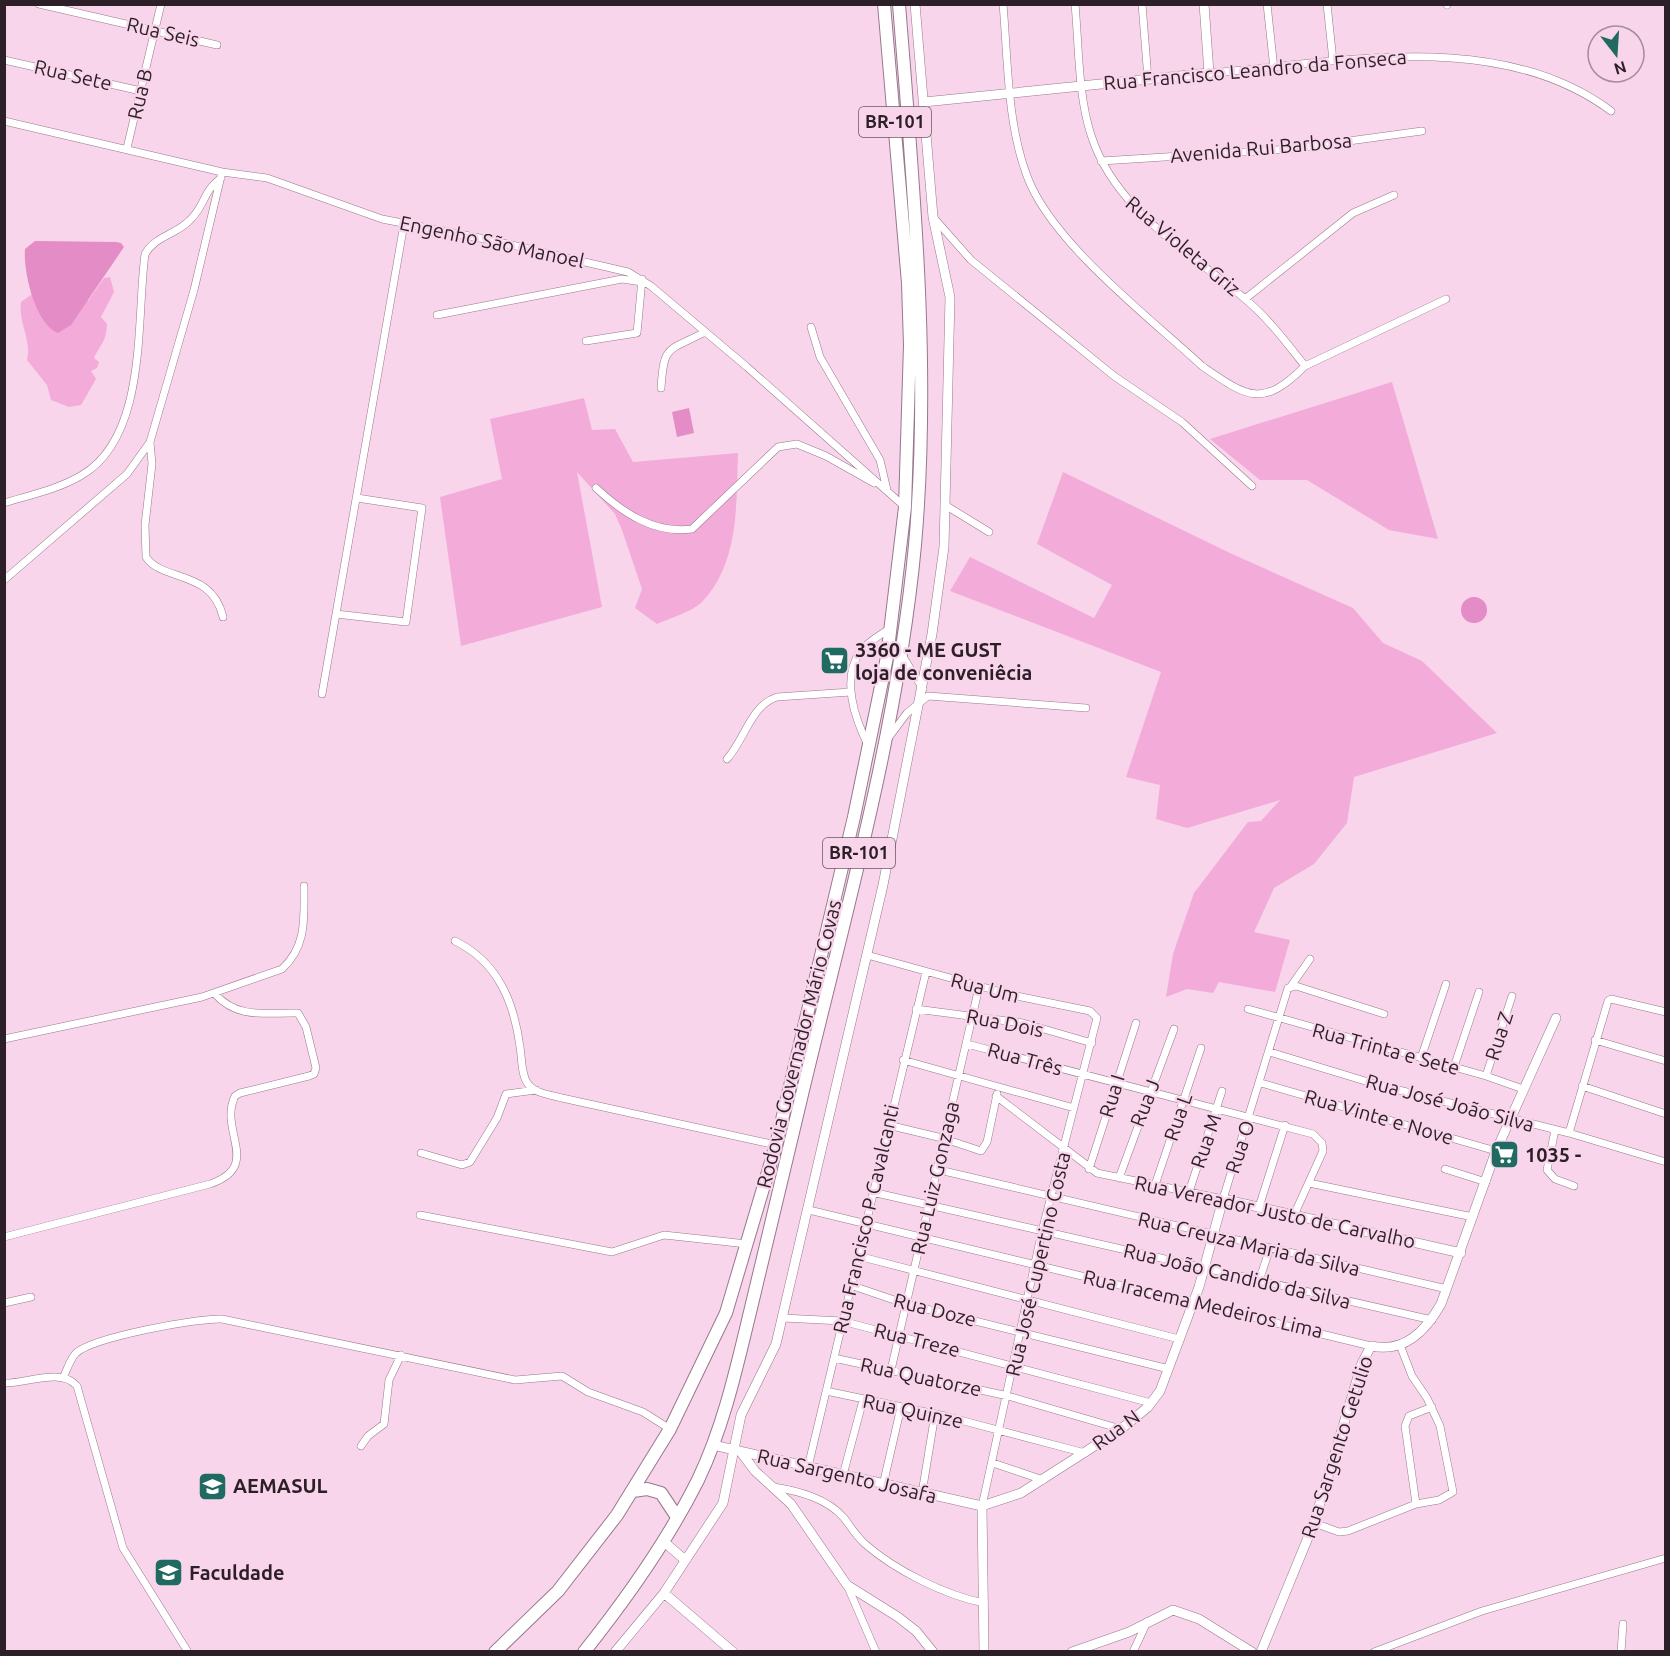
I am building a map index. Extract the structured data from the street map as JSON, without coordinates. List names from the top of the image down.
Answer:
{
  "streets": {
    "highway": ["BR-101", "Rodovia Governador Mário Covas"],
    "street": [
      "Rua Seis",
      "Rua Francisco Leandro da Fonseca",
      "Rua Sete",
      "Rua B",
      "Avenida Rui Barbosa",
      "Engenho São Manoel",
      "Rua Violeta Griz",
      "Rua Um",
      "Rua Dois",
      "Rua Z",
      "Rua Trinta e Sete",
      "Rua Três",
      "Rua I",
      "Rua J",
      "Rua José João Silva",
      "Rua L",
      "Rua Vinte e Nove",
      "Rua M",
      "Rua O",
      "Rua Luiz Gonzaga",
      "Rua Vereador Justo de Carvalho",
      "Rua Francisco P Cavalcanti",
      "Rua Creuza Maria da Silva",
      "Rua José Cupertino Costa",
      "Rua João Candido da Silva",
      "Rua Iracema Medeiros Lima",
      "Rua Doze",
      "Rua Treze",
      "Rua Quatorze",
      "Rua Quinze",
      "Rua N",
      "Rua Sargento Getulio",
      "Rua Sargento Josafa"
    ]
  },
  "crossings": [
    ["Rua Seis", "Rua B"],
    ["Rua Francisco Leandro da Fonseca", "Rua Violeta Griz"],
    ["Rua Sete", "Rua B"],
    ["Rua B", "Engenho São Manoel"],
    ["Avenida Rui Barbosa", "Rua Violeta Griz"],
    ["Engenho São Manoel", "Rodovia Governador Mário Covas"],
    ["Rua Um", "Rua Luiz Gonzaga"],
    ["Rua Um", "Rua Francisco P Cavalcanti"],
    ["Rua Um", "Rua José Cupertino Costa"],
    ["Rua Dois", "Rua Luiz Gonzaga"],
    ["Rua Dois", "Rua Francisco P Cavalcanti"],
    ["Rua Dois", "Rua José Cupertino Costa"],
    ["Rua Z", "Rua Trinta e Sete"],
    ["Rodovia Governador Mário Covas", "Rua Sargento Josafa"],
    ["Rua Trinta e Sete", "Rua O"],
    ["Rua Trinta e Sete", "Rua Sargento Getulio"],
    ["Rua Três", "Rua Vinte e Nove"],
    ["Rua Três", "Rua Luiz Gonzaga"],
    ["Rua Três", "Rua José Cupertino Costa"],
    ["Rua I", "Rua Vinte e Nove"],
    ["Rua I", "Rua Vereador Justo de Carvalho"],
    ["Rua J", "Rua Vinte e Nove"],
    ["Rua J", "Rua Vereador Justo de Carvalho"],
    ["Rua José João Silva", "Rua O"],
    ["Rua José João Silva", "Rua Sargento Getulio"],
    ["Rua L", "Rua Vinte e Nove"],
    ["Rua L", "Rua Vereador Justo de Carvalho"],
    ["Rua Vinte e Nove", "Rua M"],
    ["Rua Vinte e Nove", "Rua O"],
    ["Rua Vinte e Nove", "Rua Vereador Justo de Carvalho"],
    ["Rua Vinte e Nove", "Rua José Cupertino Costa"],
    ["Rua Vinte e Nove", "Rua Sargento Getulio"],
    ["Rua M", "Rua Vereador Justo de Carvalho"],
    ["Rua O", "Rua Vereador Justo de Carvalho"],
    ["Rua O", "Rua Creuza Maria da Silva"],
    ["Rua O", "Rua João Candido da Silva"],
    ["Rua O", "Rua Iracema Medeiros Lima"],
    ["Rua O", "Rua N"],
    ["Rua Luiz Gonzaga", "Rua Creuza Maria da Silva"],
    ["Rua Luiz Gonzaga", "Rua João Candido da Silva"],
    ["Rua Luiz Gonzaga", "Rua Iracema Medeiros Lima"],
    ["Rua Luiz Gonzaga", "Rua Doze"],
    ["Rua Luiz Gonzaga", "Rua Treze"],
    ["Rua Luiz Gonzaga", "Rua Quatorze"],
    ["Rua Vereador Justo de Carvalho", "Rua Sargento Getulio"],
    ["Rua Francisco P Cavalcanti", "Rua João Candido da Silva"],
    ["Rua Francisco P Cavalcanti", "Rua Iracema Medeiros Lima"],
    ["Rua Francisco P Cavalcanti", "Rua Doze"],
    ["Rua Francisco P Cavalcanti", "Rua Treze"],
    ["Rua Francisco P Cavalcanti", "Rua Quatorze"],
    ["Rua Francisco P Cavalcanti", "Rua Quinze"],
    ["Rua Francisco P Cavalcanti", "Rua Sargento Josafa"],
    ["Rua Creuza Maria da Silva", "Rua José Cupertino Costa"],
    ["Rua Creuza Maria da Silva", "Rua Sargento Getulio"],
    ["Rua José Cupertino Costa", "Rua João Candido da Silva"],
    ["Rua José Cupertino Costa", "Rua Iracema Medeiros Lima"],
    ["Rua José Cupertino Costa", "Rua Doze"],
    ["Rua José Cupertino Costa", "Rua Treze"],
    ["Rua José Cupertino Costa", "Rua Quatorze"],
    ["Rua José Cupertino Costa", "Rua Quinze"],
    ["Rua José Cupertino Costa", "Rua N"],
    ["Rua José Cupertino Costa", "Rua Sargento Josafa"],
    ["Rua João Candido da Silva", "Rua Sargento Getulio"],
    ["Rua Iracema Medeiros Lima", "Rua N"],
    ["Rua Iracema Medeiros Lima", "Rua Sargento Getulio"],
    ["Rua Doze", "Rua N"],
    ["Rua Treze", "Rua N"],
    ["Rua Quatorze", "Rua N"],
    ["Rua Quinze", "Rua N"],
    ["Rua N", "Rua Sargento Josafa"]
  ],
  "places": {
    "supermarket": ["3360 - ME GUST loja de conveniêcia", "1035 -"],
    "school or university": ["AEMASUL", "Faculdade"]
  },
  "north": "bottom"
}
